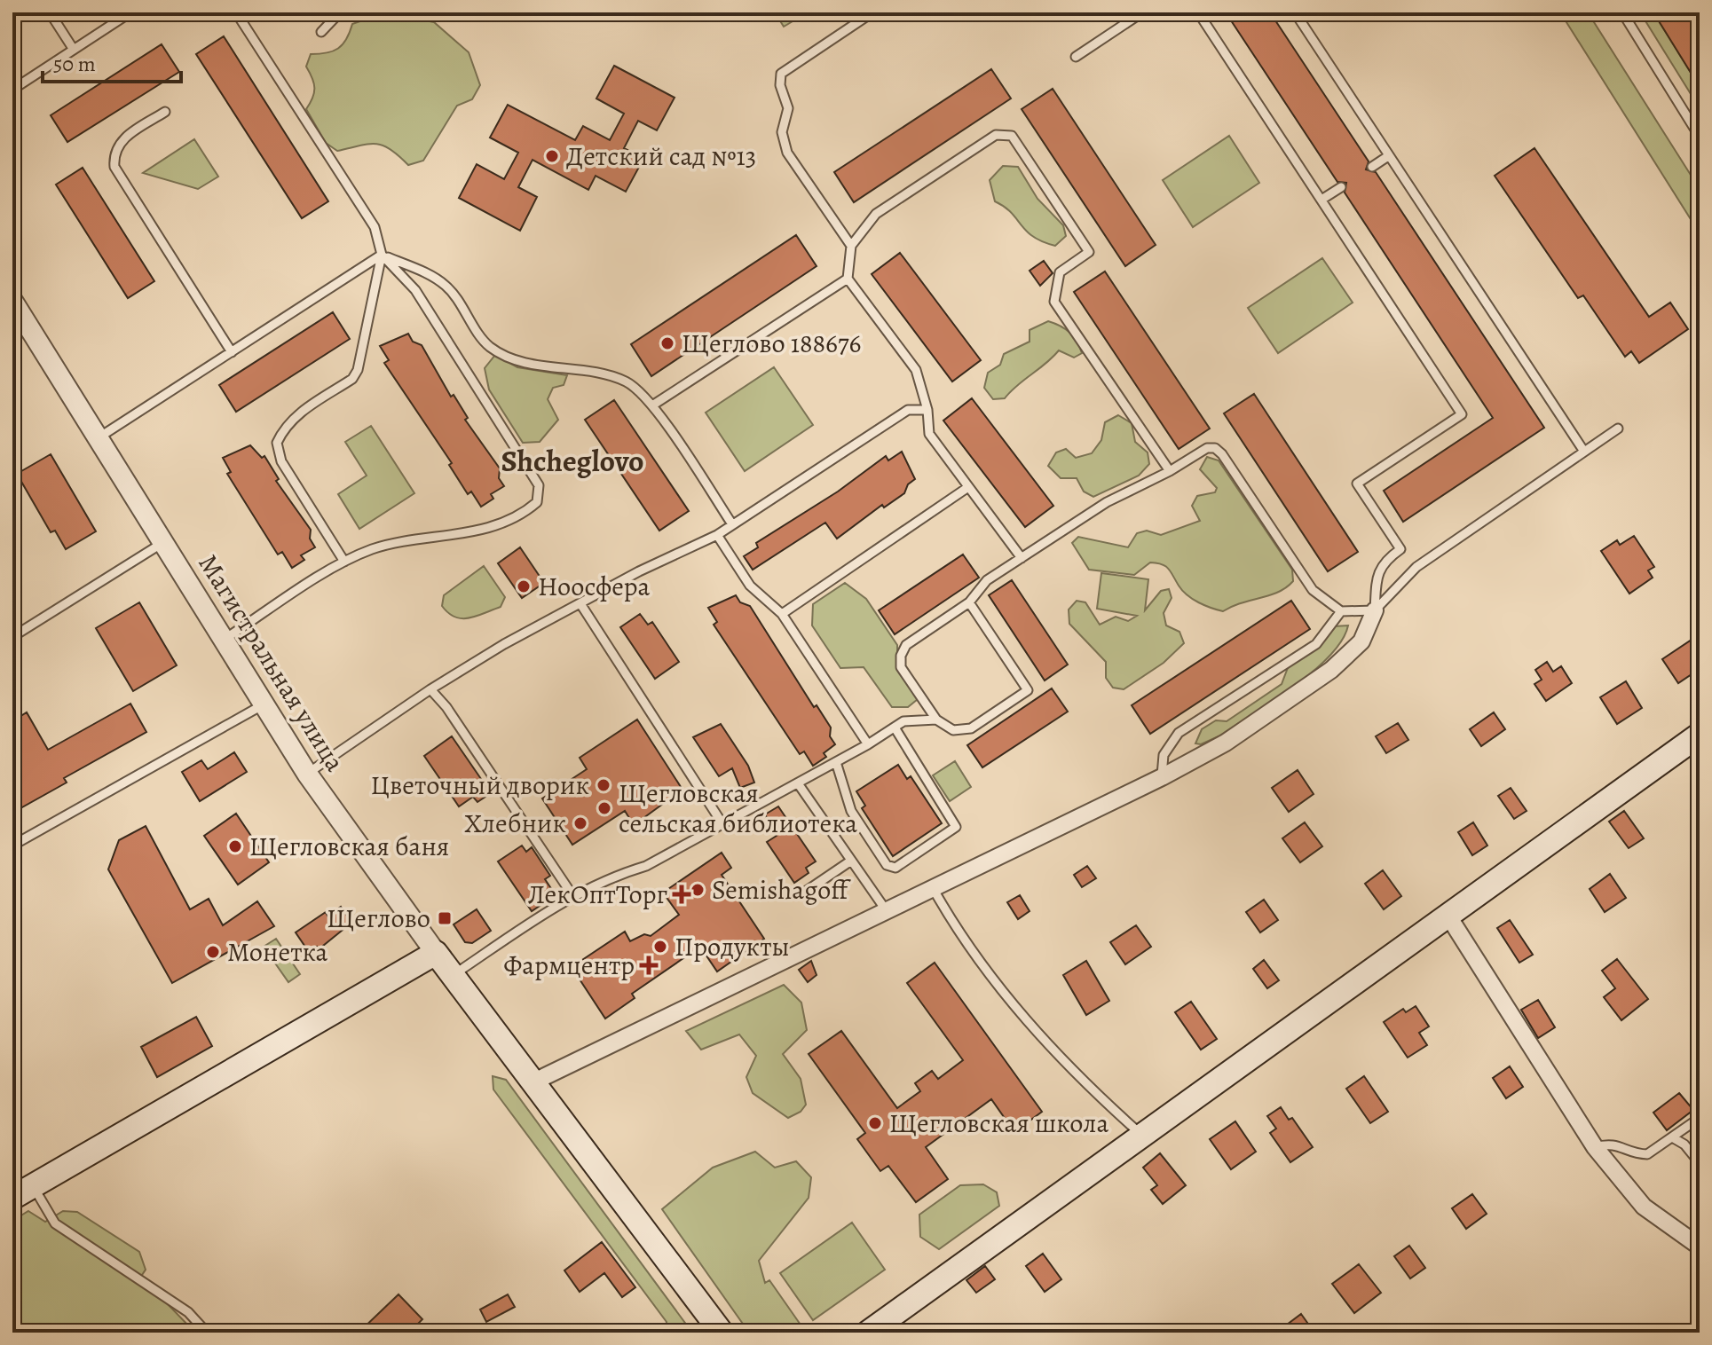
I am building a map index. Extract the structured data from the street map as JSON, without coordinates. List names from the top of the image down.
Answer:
{
  "streets": {
    "main road": ["Магистральная улица"]
  },
  "districts": ["Shcheglovo"],
  "places": {
    "other": [
      "Детский сад №13",
      "Щеглово 188676",
      "Ноосфера",
      "Цветочный дворик",
      "Щегловская сельская библиотека",
      "Хлебник",
      "Щегловская баня",
      "Semishagoff",
      "Продукты",
      "Монетка",
      "Щегловская школа"
    ],
    "health": ["ЛекОптТорг", "Фармцентр"],
    "transit": ["Щеглово"]
  },
  "scale_bar": "50 m"
}
